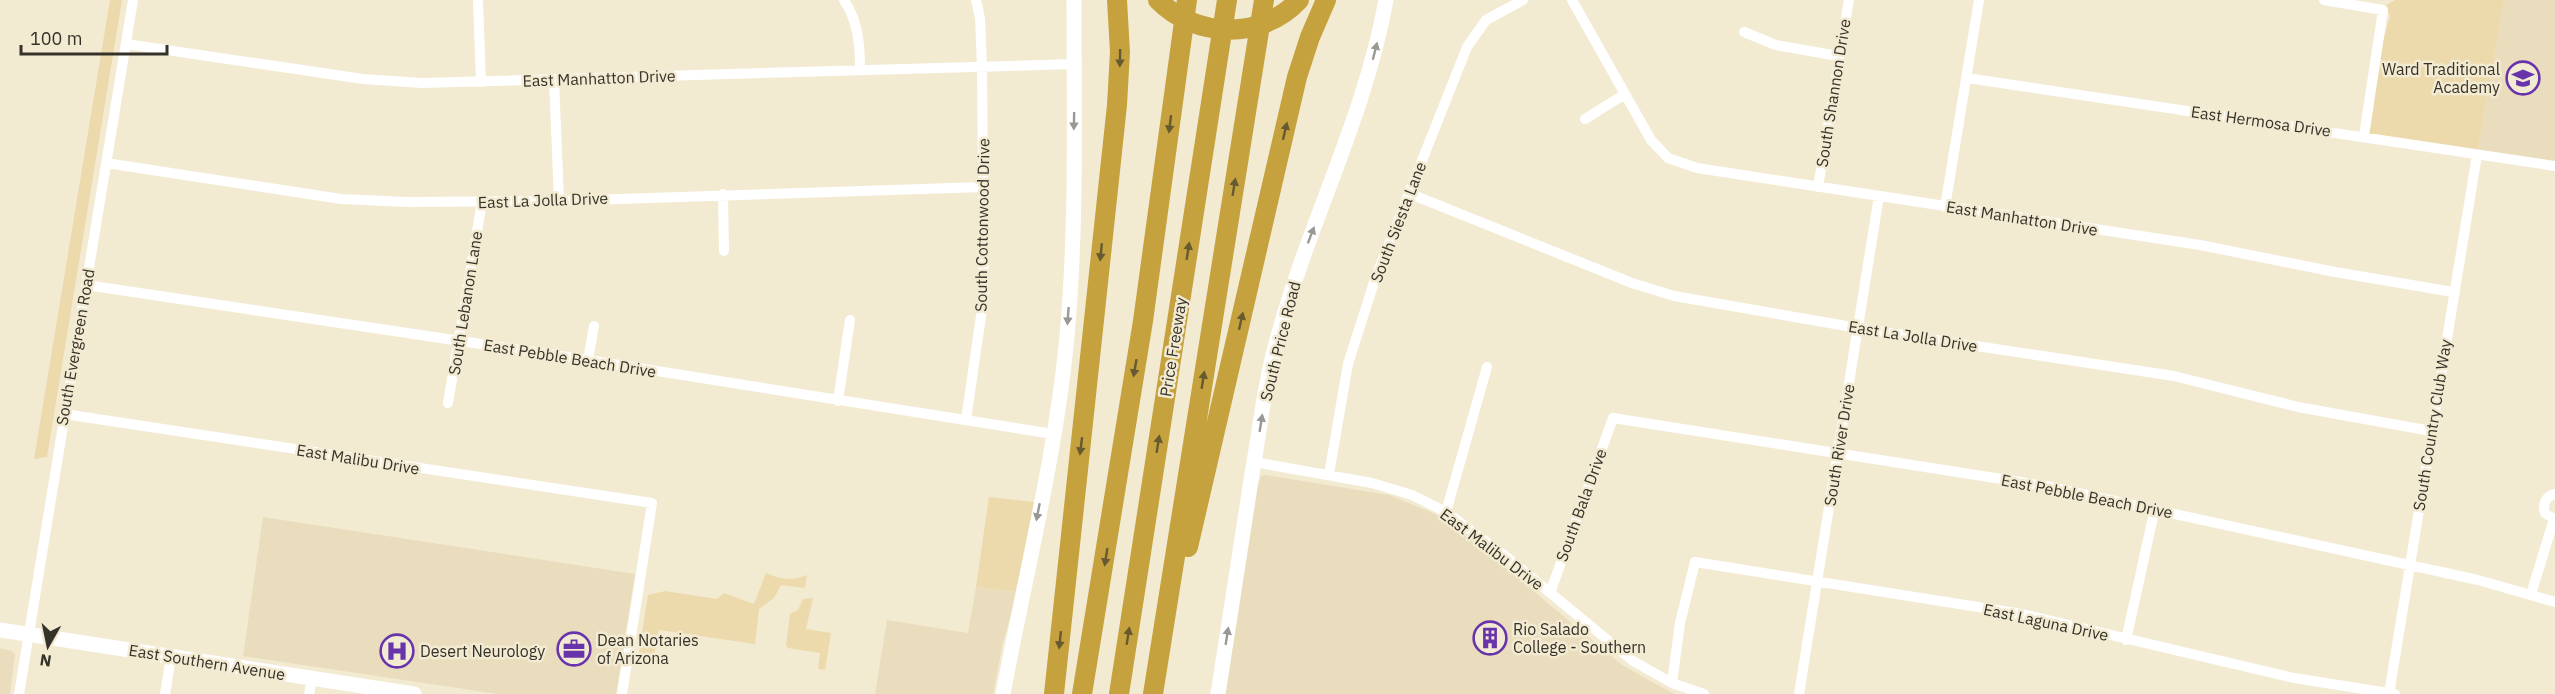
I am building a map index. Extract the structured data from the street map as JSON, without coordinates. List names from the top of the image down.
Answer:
{
  "streets": {
    "highway": ["Price Freeway"],
    "main road": ["South Price Road", "East Southern Avenue"],
    "street": [
      "East Manhatton Drive",
      "South Shannon Drive",
      "East Hermosa Drive",
      "East La Jolla Drive",
      "South Siesta Lane",
      "South Cottonwood Drive",
      "South Lebanon Lane",
      "South Evergreen Road",
      "East Pebble Beach Drive",
      "South Country Club Way",
      "South River Drive",
      "East Malibu Drive",
      "South Bala Drive",
      "East Laguna Drive"
    ]
  },
  "crossings": [
    ["East Manhatton Drive", "South Shannon Drive"],
    ["East Manhatton Drive", "South Cottonwood Drive"],
    ["East Manhatton Drive", "South Evergreen Road"],
    ["East Manhatton Drive", "South Country Club Way"],
    ["East Manhatton Drive", "South River Drive"],
    ["East Hermosa Drive", "South Country Club Way"],
    ["East La Jolla Drive", "South Siesta Lane"],
    ["East La Jolla Drive", "South Cottonwood Drive"],
    ["East La Jolla Drive", "South Lebanon Lane"],
    ["East La Jolla Drive", "South Evergreen Road"],
    ["East La Jolla Drive", "South Country Club Way"],
    ["East La Jolla Drive", "South River Drive"],
    ["South Siesta Lane", "East Malibu Drive"],
    ["South Cottonwood Drive", "East Pebble Beach Drive"],
    ["South Lebanon Lane", "East Pebble Beach Drive"],
    ["South Price Road", "East Malibu Drive"],
    ["South Evergreen Road", "East Pebble Beach Drive"],
    ["South Evergreen Road", "East Malibu Drive"],
    ["South Evergreen Road", "East Southern Avenue"],
    ["East Pebble Beach Drive", "South Country Club Way"],
    ["East Pebble Beach Drive", "South River Drive"],
    ["East Pebble Beach Drive", "South Bala Drive"],
    ["South Country Club Way", "East Laguna Drive"],
    ["South River Drive", "East Laguna Drive"],
    ["East Malibu Drive", "South Bala Drive"],
    ["East Malibu Drive", "East Laguna Drive"]
  ],
  "one_way": ["South Price Road"],
  "places": {
    "school or university": ["Ward Traditional Academy"],
    "building": ["Rio Salado College - Southern"],
    "office": ["Dean Notaries of Arizona"],
    "hospital": ["Desert Neurology"]
  },
  "scale_bar": "100 m",
  "north": "bottom"
}
